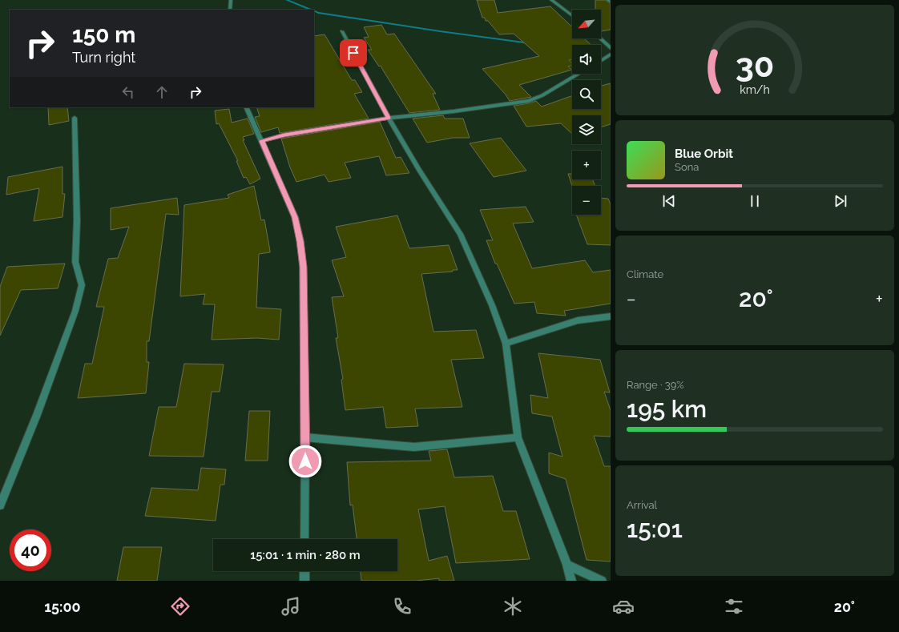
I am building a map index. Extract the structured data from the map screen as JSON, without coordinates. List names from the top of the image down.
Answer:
{
  "north": "bottom left",
  "page": {
    "map_buttons": ["+", "−"],
    "turn": ["150 m", "Turn right"],
    "song": ["Blue Orbit", "Sona"],
    "tile": [
      "Climate",
      ["Range · 39%", "195 km"],
      ["Arrival", "15:01"]
    ],
    "heat": ["−", "20°", "+"],
    "limit": "40",
    "trip": "15:01 · 1 min · 280 m",
    "tabs": ["15:00", "20°"],
    "gauge": ["30", "km/h"]
  }
}
